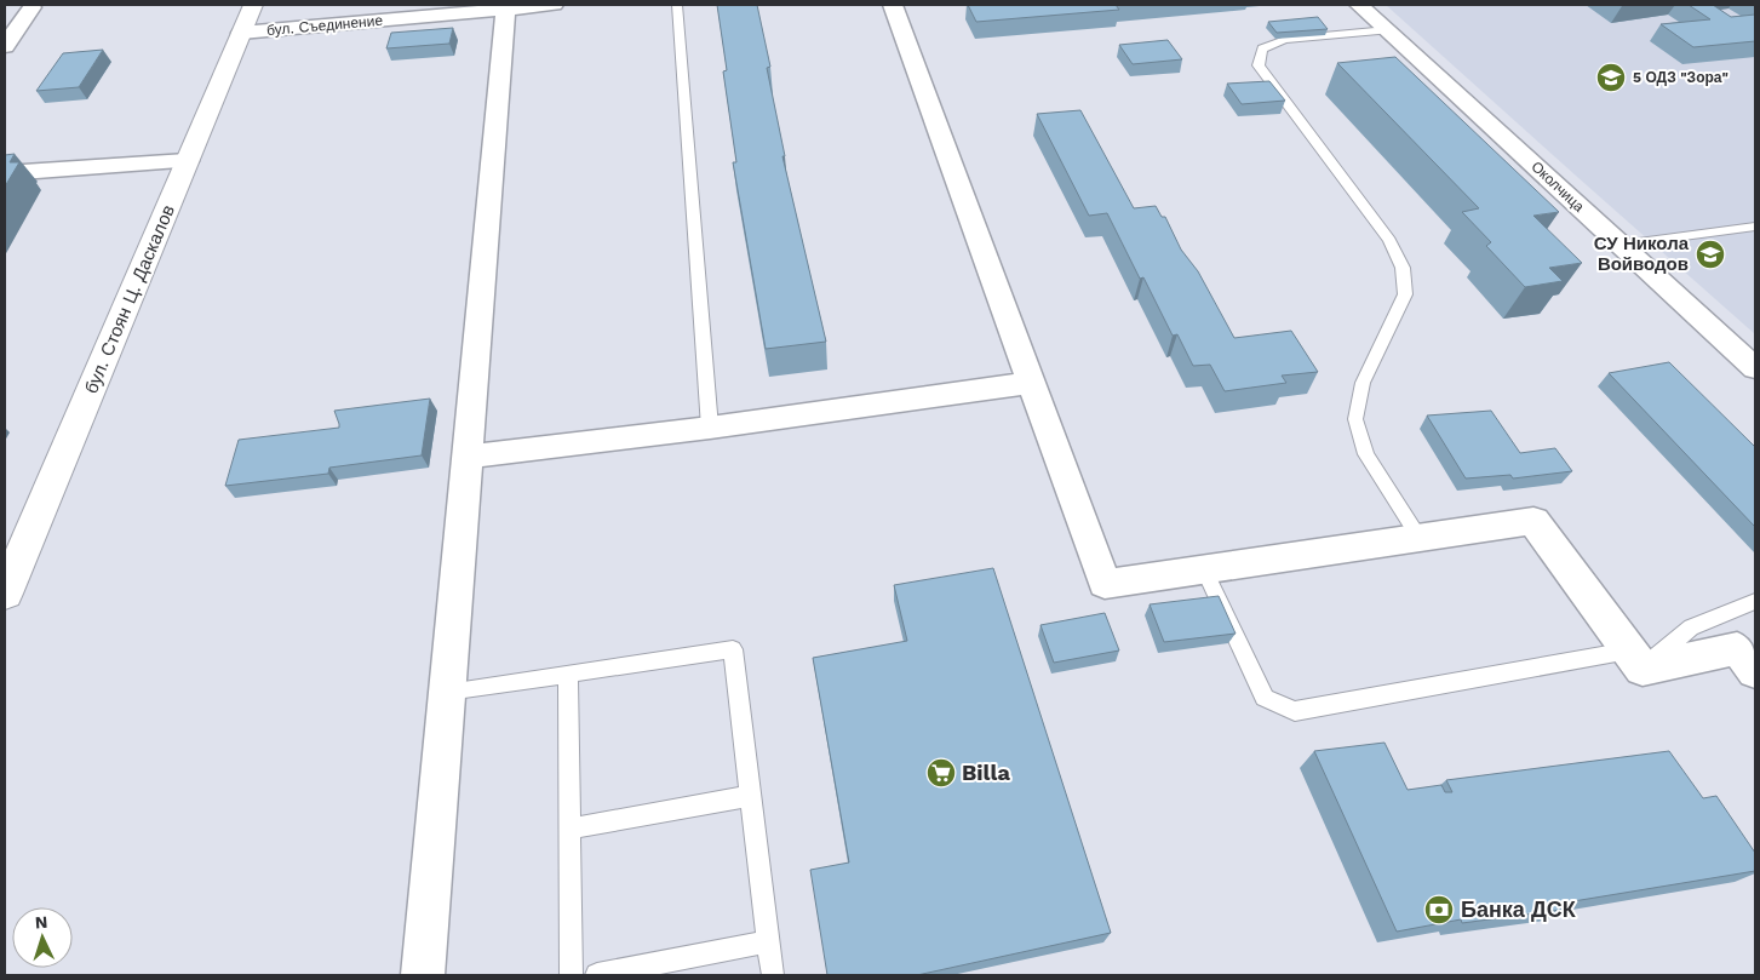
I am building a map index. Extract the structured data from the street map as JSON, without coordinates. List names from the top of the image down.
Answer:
{
  "streets": {
    "street": ["бул. Съединение", "Околчица", "бул. Стоян Ц. Даскалов"]
  },
  "crossings": [
    ["бул. Съединение", "бул. Стоян Ц. Даскалов"]
  ],
  "places": {
    "school or university": ["5 ОДЗ \"Зора\"", "СУ Никола Войводов"],
    "supermarket": ["Billa"],
    "bank": ["Банка ДСК"]
  },
  "north": "top"
}
